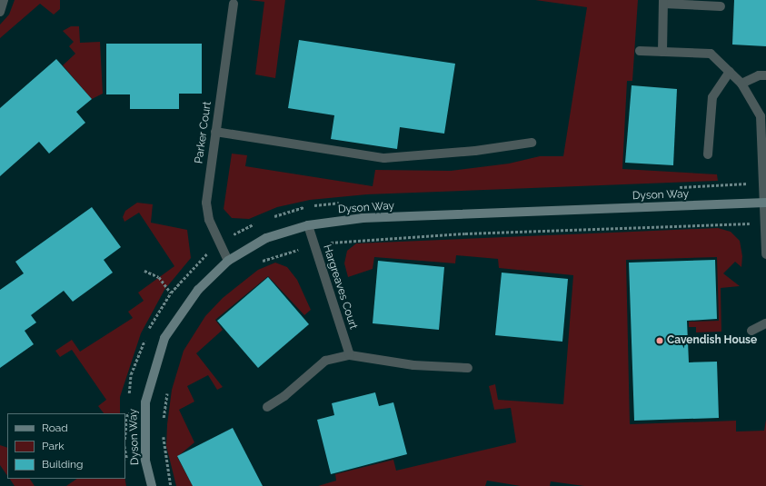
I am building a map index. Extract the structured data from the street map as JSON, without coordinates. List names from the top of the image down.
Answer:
{
  "streets": {
    "street": ["Parker Court", "Dyson Way", "Hargreaves Court"]
  },
  "crossings": [
    ["Parker Court", "Dyson Way"],
    ["Dyson Way", "Hargreaves Court"]
  ],
  "places": ["Cavendish House"],
  "legend": ["Road", "Park", "Building"]
}
